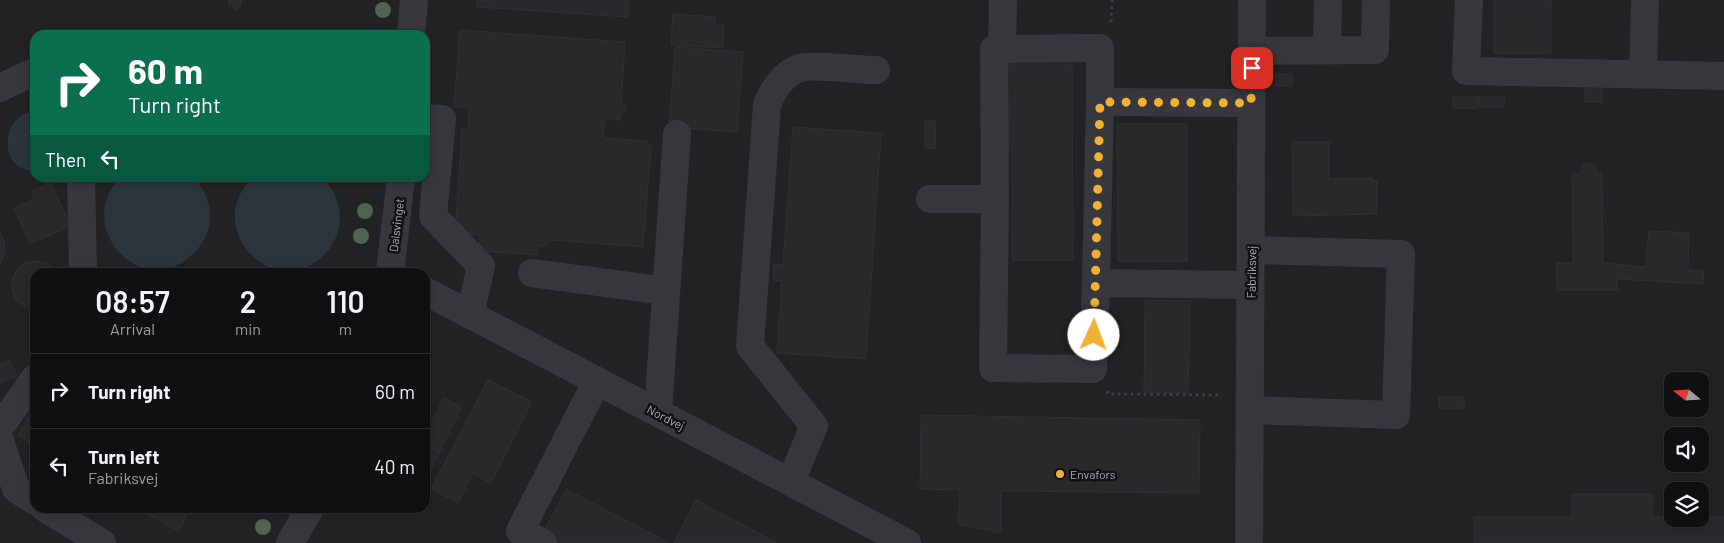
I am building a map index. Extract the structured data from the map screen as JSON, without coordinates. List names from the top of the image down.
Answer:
{
  "streets": {
    "street": ["Dalsvinget", "Fabriksvej", "Nordvej"]
  },
  "places": ["Envafors"],
  "north": "left",
  "page": {
    "turn": ["60 m", "Turn right"],
    "then": "Then",
    "eta": [
      "08:57",
      "Arrival",
      "2",
      "min",
      "110",
      "m"
    ],
    "list": [
      {
        "name": "Turn right",
        "value": "60 m"
      },
      {
        "name": "Turn left",
        "note": "Fabriksvej",
        "value": "40 m"
      }
    ]
  }
}
